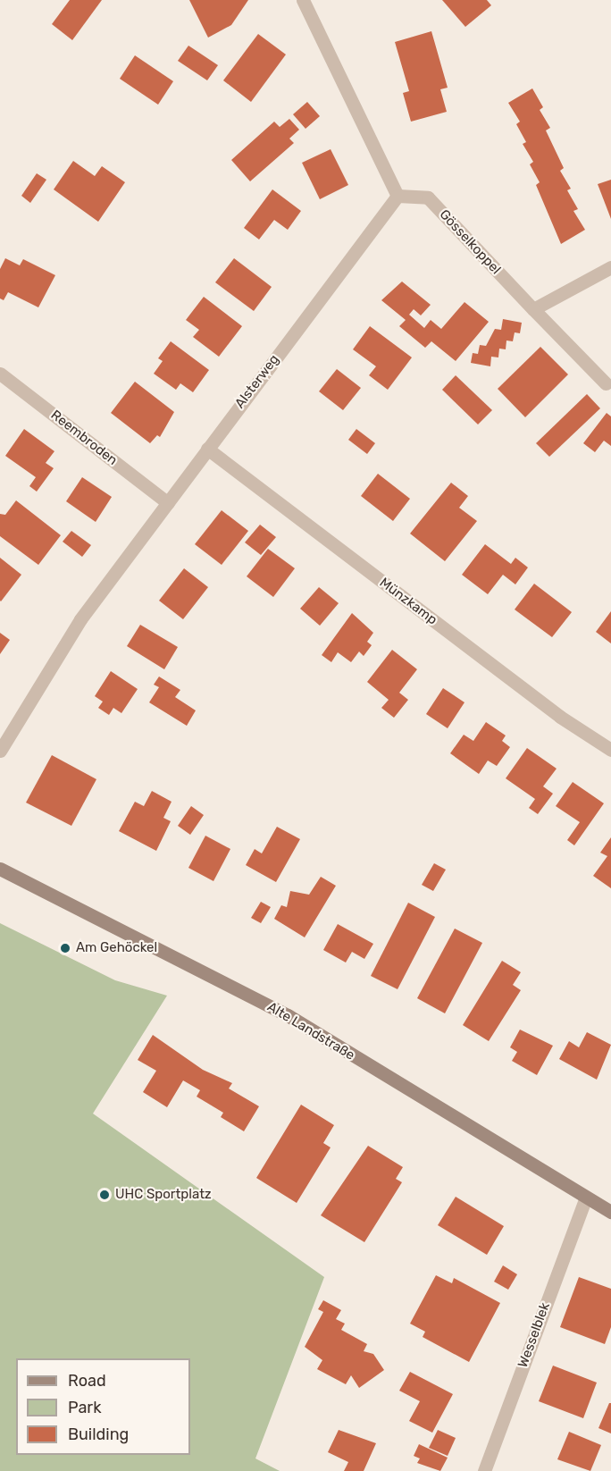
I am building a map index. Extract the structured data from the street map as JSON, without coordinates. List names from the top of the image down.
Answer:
{
  "streets": {
    "main road": ["Alte Landstraße"],
    "street": [
      "Gösselkoppel",
      "Alsterweg",
      "Reembroden",
      "Münzkamp",
      "Wesselblek"
    ]
  },
  "crossings": [
    ["Gösselkoppel", "Alsterweg"],
    ["Alsterweg", "Reembroden"],
    ["Alsterweg", "Münzkamp"],
    ["Alte Landstraße", "Wesselblek"]
  ],
  "places": ["Am Gehöckel", "UHC Sportplatz"],
  "legend": ["Road", "Park", "Building"]
}
